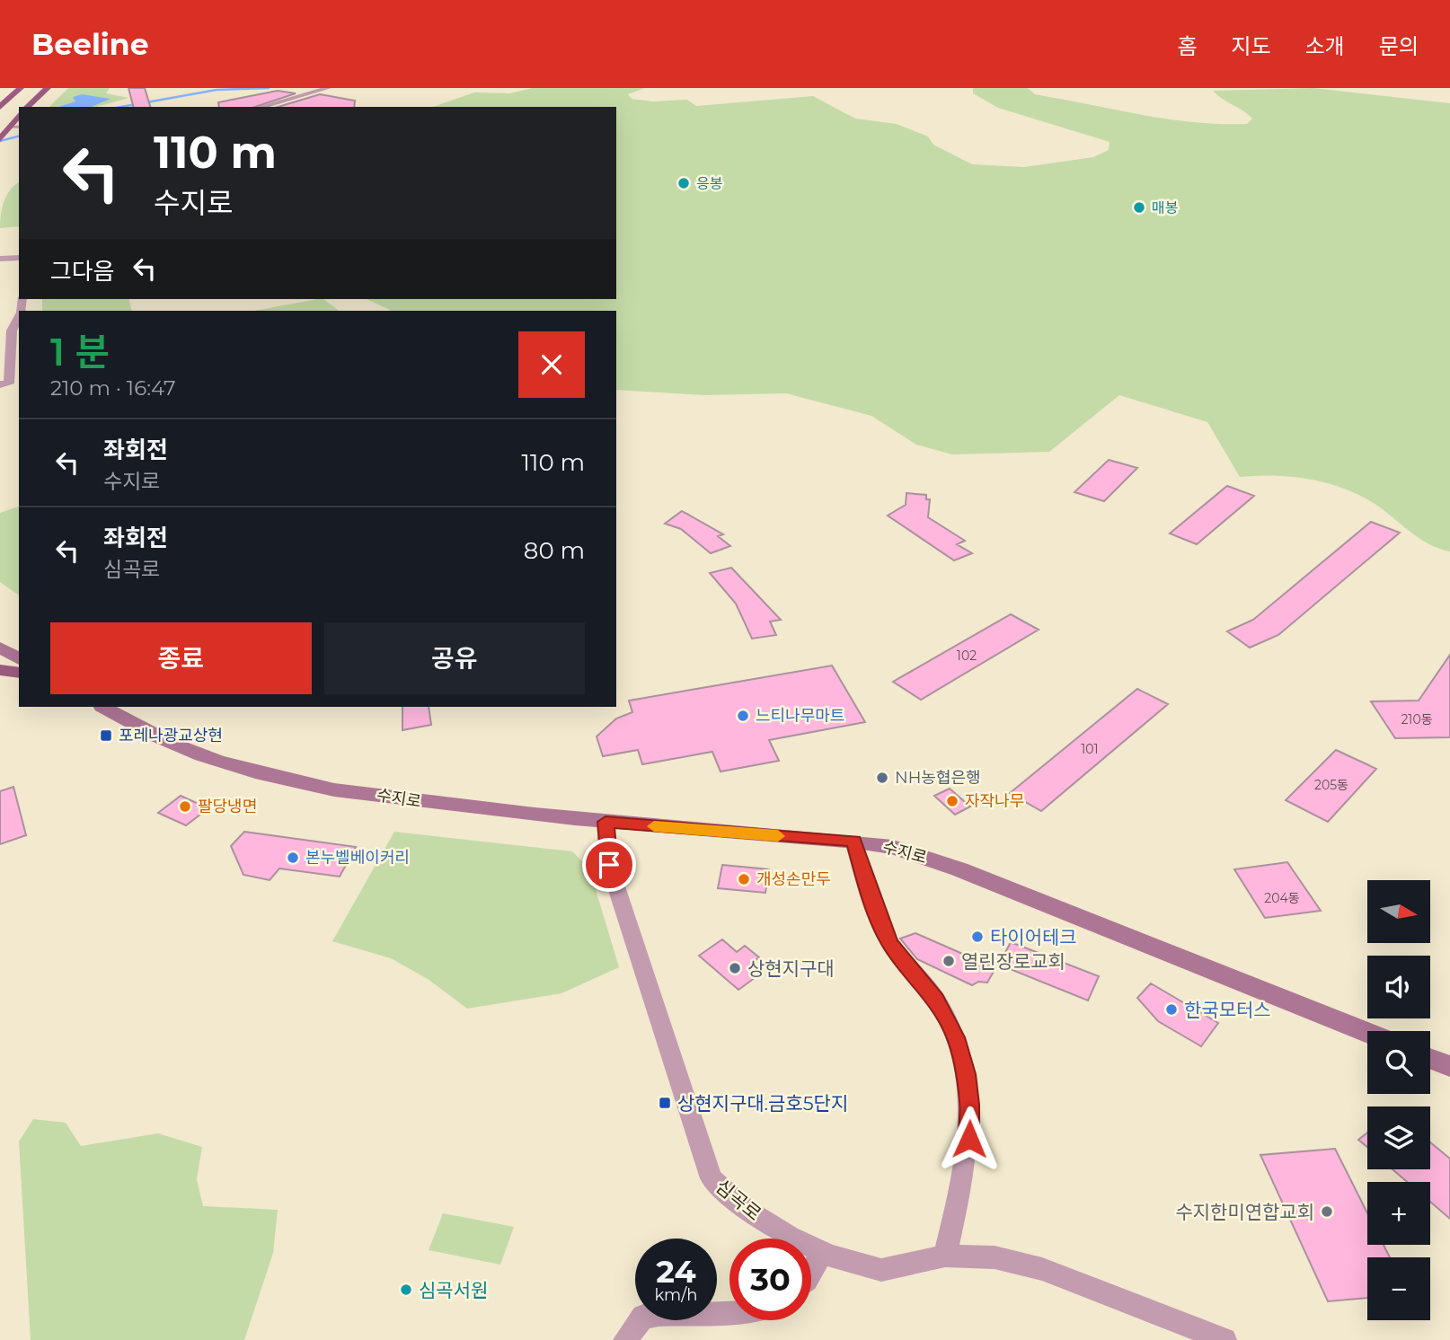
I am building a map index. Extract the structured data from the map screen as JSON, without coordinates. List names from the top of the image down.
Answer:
{
  "streets": {
    "main road": ["수지로"],
    "street": ["심곡로"]
  },
  "crossings": [
    ["수지로", "심곡로"]
  ],
  "places": {
    "other": [
      "응봉",
      "매봉",
      "느티나무마트",
      "NH농협은행",
      "자작나무",
      "팔당냉면",
      "본누벨베이커리",
      "개성손만두",
      "타이어테크",
      "열린장로교회",
      "상현지구대",
      "한국모터스",
      "수지한미연합교회",
      "심곡서원"
    ],
    "transit": ["포레나광교상현", "상현지구대.금호5단지"]
  },
  "house_numbers": [
    "102",
    "210동",
    "101",
    "205동",
    "204동"
  ],
  "north": "right",
  "page": {
    "header": "Beeline",
    "nav": [
      "홈",
      "지도",
      "소개",
      "문의"
    ],
    "turn": ["110 m", "수지로"],
    "then": "그다음",
    "heading": ["1 분", "210 m · 16:47"],
    "list": [
      {
        "name": "좌회전",
        "note": "수지로",
        "value": "110 m"
      },
      {
        "name": "좌회전",
        "note": "심곡로",
        "value": "80 m"
      }
    ],
    "buttons": ["종료", "공유"],
    "map_buttons": ["+", "−"],
    "speed": "24 km/h",
    "limit": "30"
  }
}
